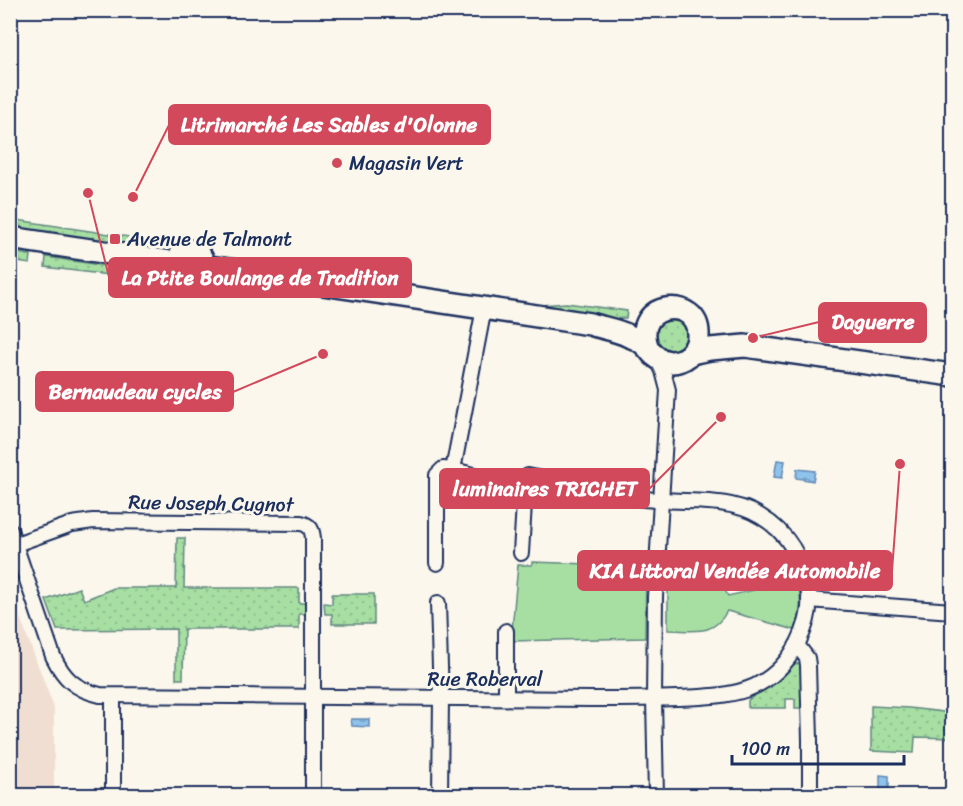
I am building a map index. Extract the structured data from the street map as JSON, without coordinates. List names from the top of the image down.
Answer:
{
  "streets": {
    "street": ["Rue Joseph Cugnot", "Rue Roberval"]
  },
  "crossings": [
    ["Rue Joseph Cugnot", "Rue Roberval"]
  ],
  "places": {
    "other": [
      "Magasin Vert",
      "La Ptite Boulange de Tradition",
      "Litrimarché Les Sables d'Olonne",
      "Daguerre",
      "Bernaudeau cycles",
      "luminaires TRICHET",
      "KIA Littoral Vendée Automobile"
    ],
    "transit": ["Avenue de Talmont"]
  },
  "scale_bar": "100 m"
}
